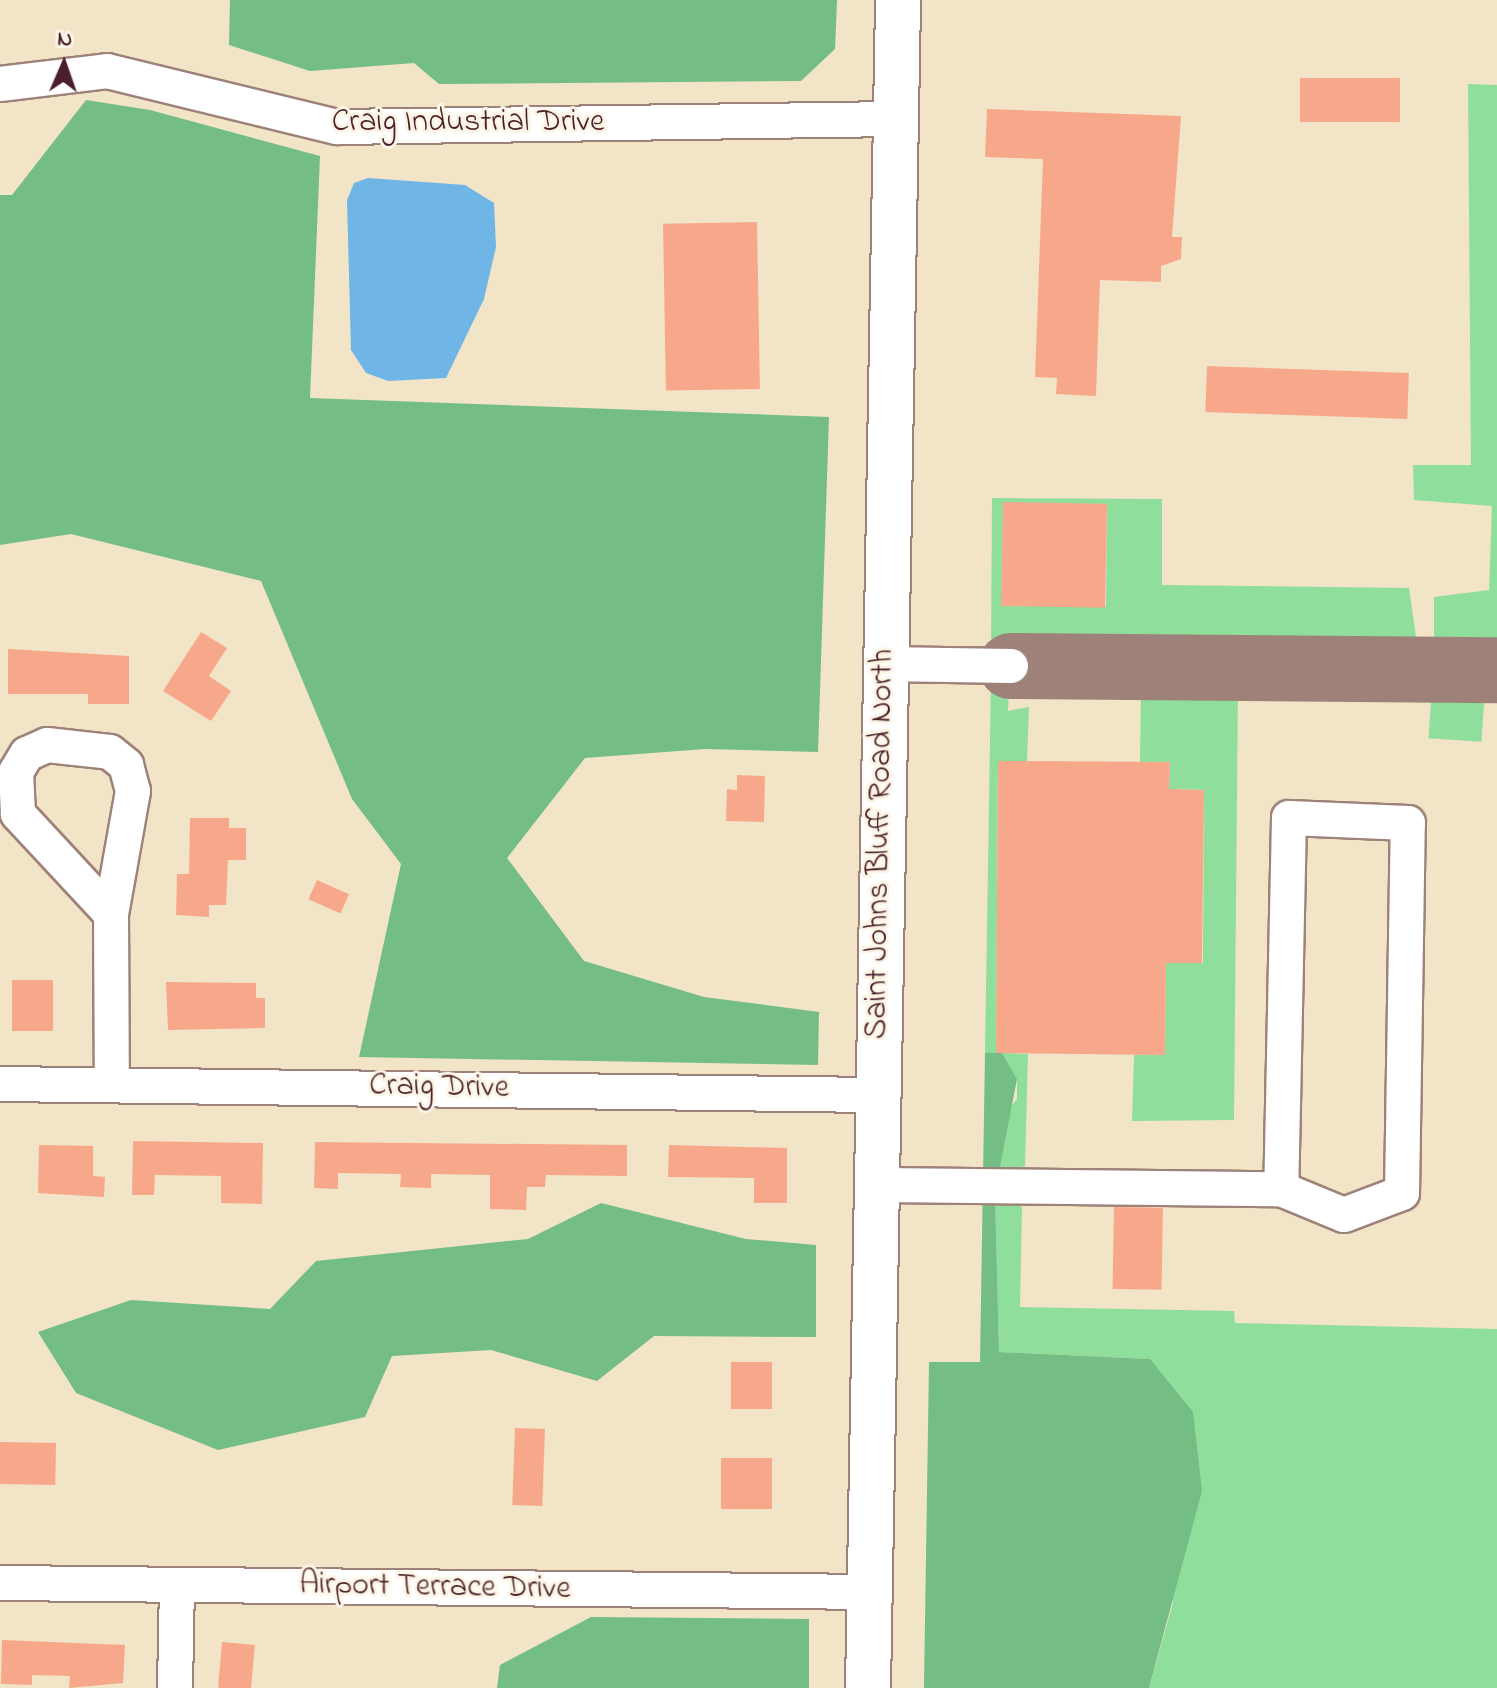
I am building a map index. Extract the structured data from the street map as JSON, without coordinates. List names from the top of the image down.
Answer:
{
  "streets": {
    "main road": ["Saint Johns Bluff Road North"],
    "street": ["Craig Industrial Drive", "Craig Drive", "Airport Terrace Drive"]
  },
  "crossings": [
    ["Craig Industrial Drive", "Saint Johns Bluff Road North"],
    ["Saint Johns Bluff Road North", "Craig Drive"],
    ["Saint Johns Bluff Road North", "Airport Terrace Drive"]
  ],
  "north": "top"
}
